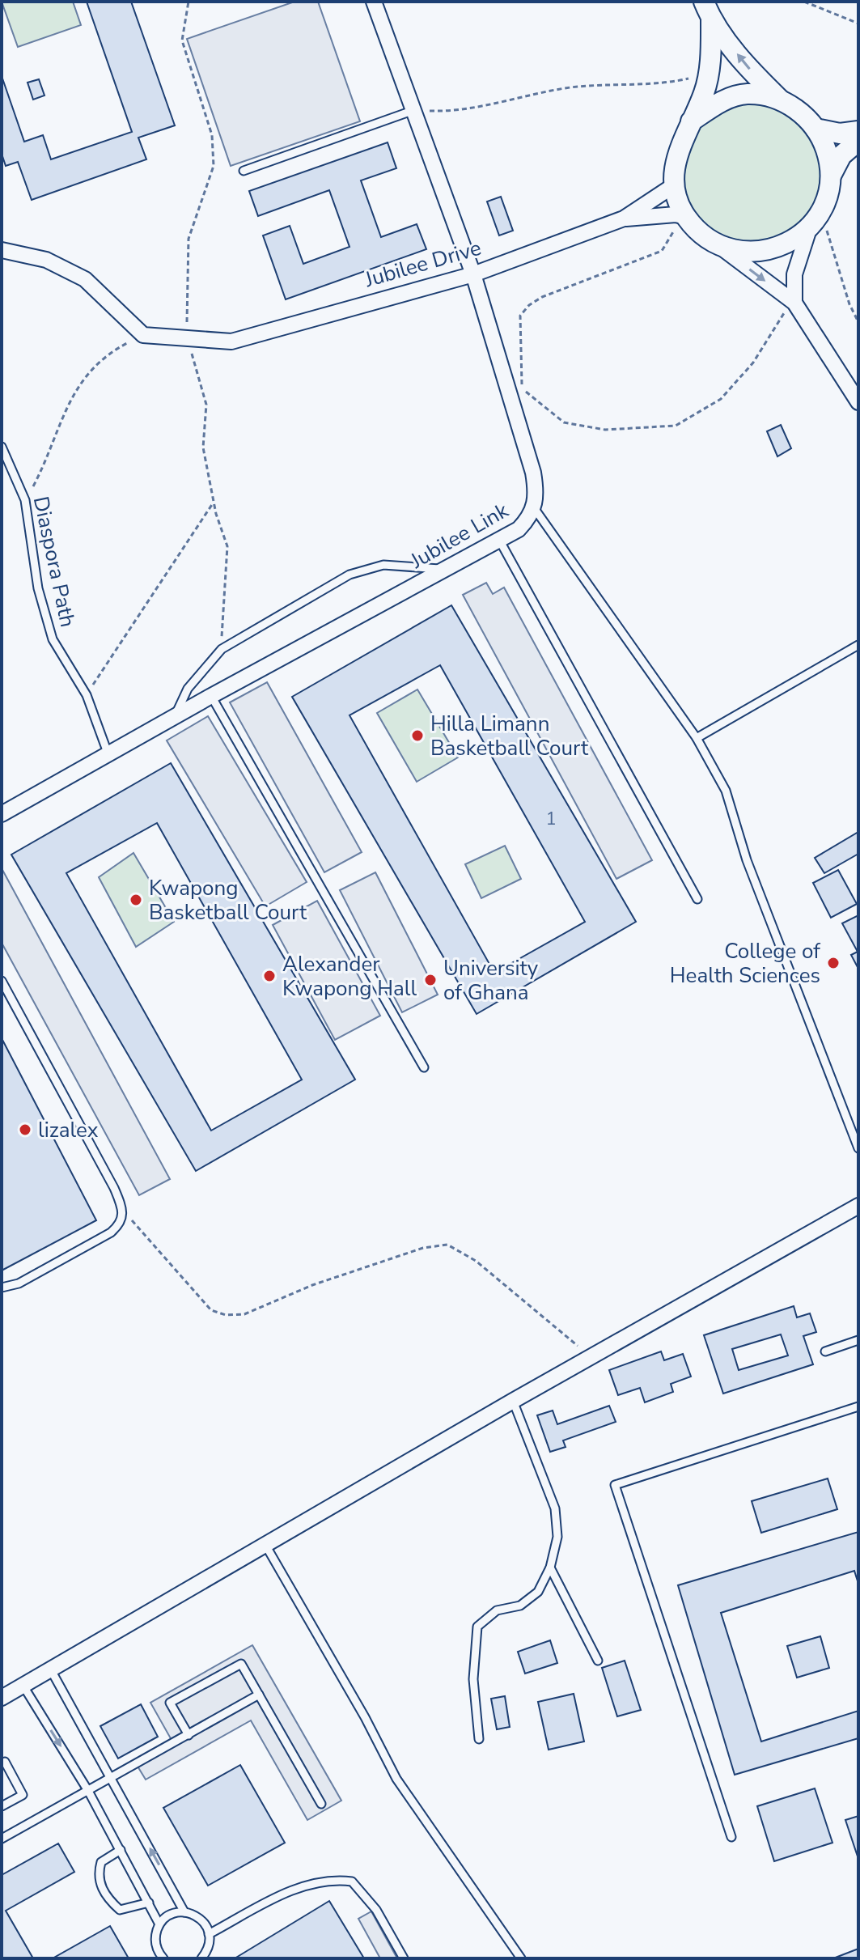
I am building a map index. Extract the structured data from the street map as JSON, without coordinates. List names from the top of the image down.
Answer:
{
  "streets": {
    "street": ["Jubilee Drive", "Jubilee Link"],
    "lane": ["Diaspora Path"]
  },
  "crossings": [
    ["Jubilee Drive", "Jubilee Link"],
    ["Jubilee Link", "Diaspora Path"]
  ],
  "places": [
    "Hilla Limann Basketball Court",
    "Kwapong Basketball Court",
    "College of Health Sciences",
    "Alexander Kwapong Hall",
    "University of Ghana",
    "lizalex"
  ],
  "house_numbers": ["1"]
}
